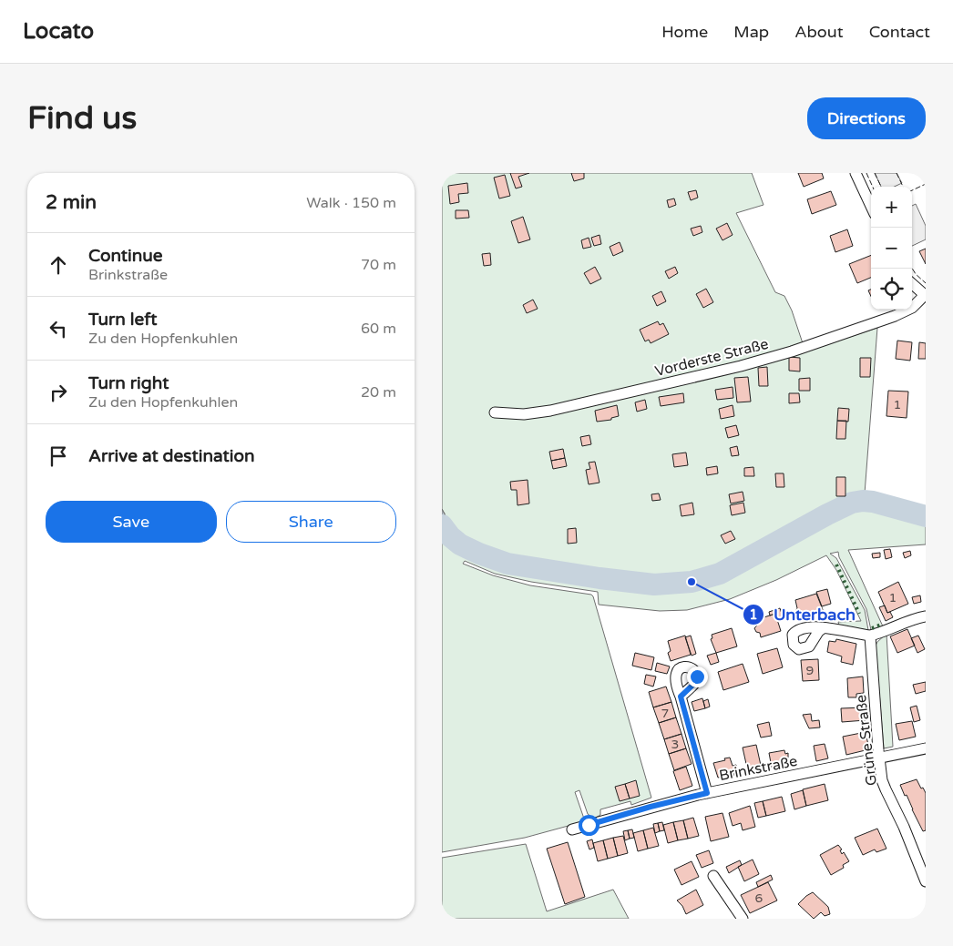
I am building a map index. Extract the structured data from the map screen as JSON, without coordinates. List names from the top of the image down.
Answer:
{
  "streets": {
    "street": ["Vorderste Straße", "Grüne Straße", "Brinkstraße"]
  },
  "crossings": [
    ["Grüne Straße", "Brinkstraße"]
  ],
  "places": ["Unterbach"],
  "house_numbers": [
    "1",
    "1",
    "9",
    "7",
    "3",
    "6"
  ],
  "page": {
    "header": "Locato",
    "nav": [
      "Home",
      "Map",
      "About",
      "Contact"
    ],
    "buttons": [
      "Directions",
      ["Save", "Share"]
    ],
    "title": "Find us",
    "heading": ["2 min", "Walk · 150 m"],
    "map_buttons": ["+", "−"],
    "list": [
      ["Continue", "Brinkstraße", "70 m"],
      ["Turn left", "Zu den Hopfenkuhlen", "60 m"],
      ["Turn right", "Zu den Hopfenkuhlen", "20 m"],
      "Arrive at destination"
    ]
  }
}
